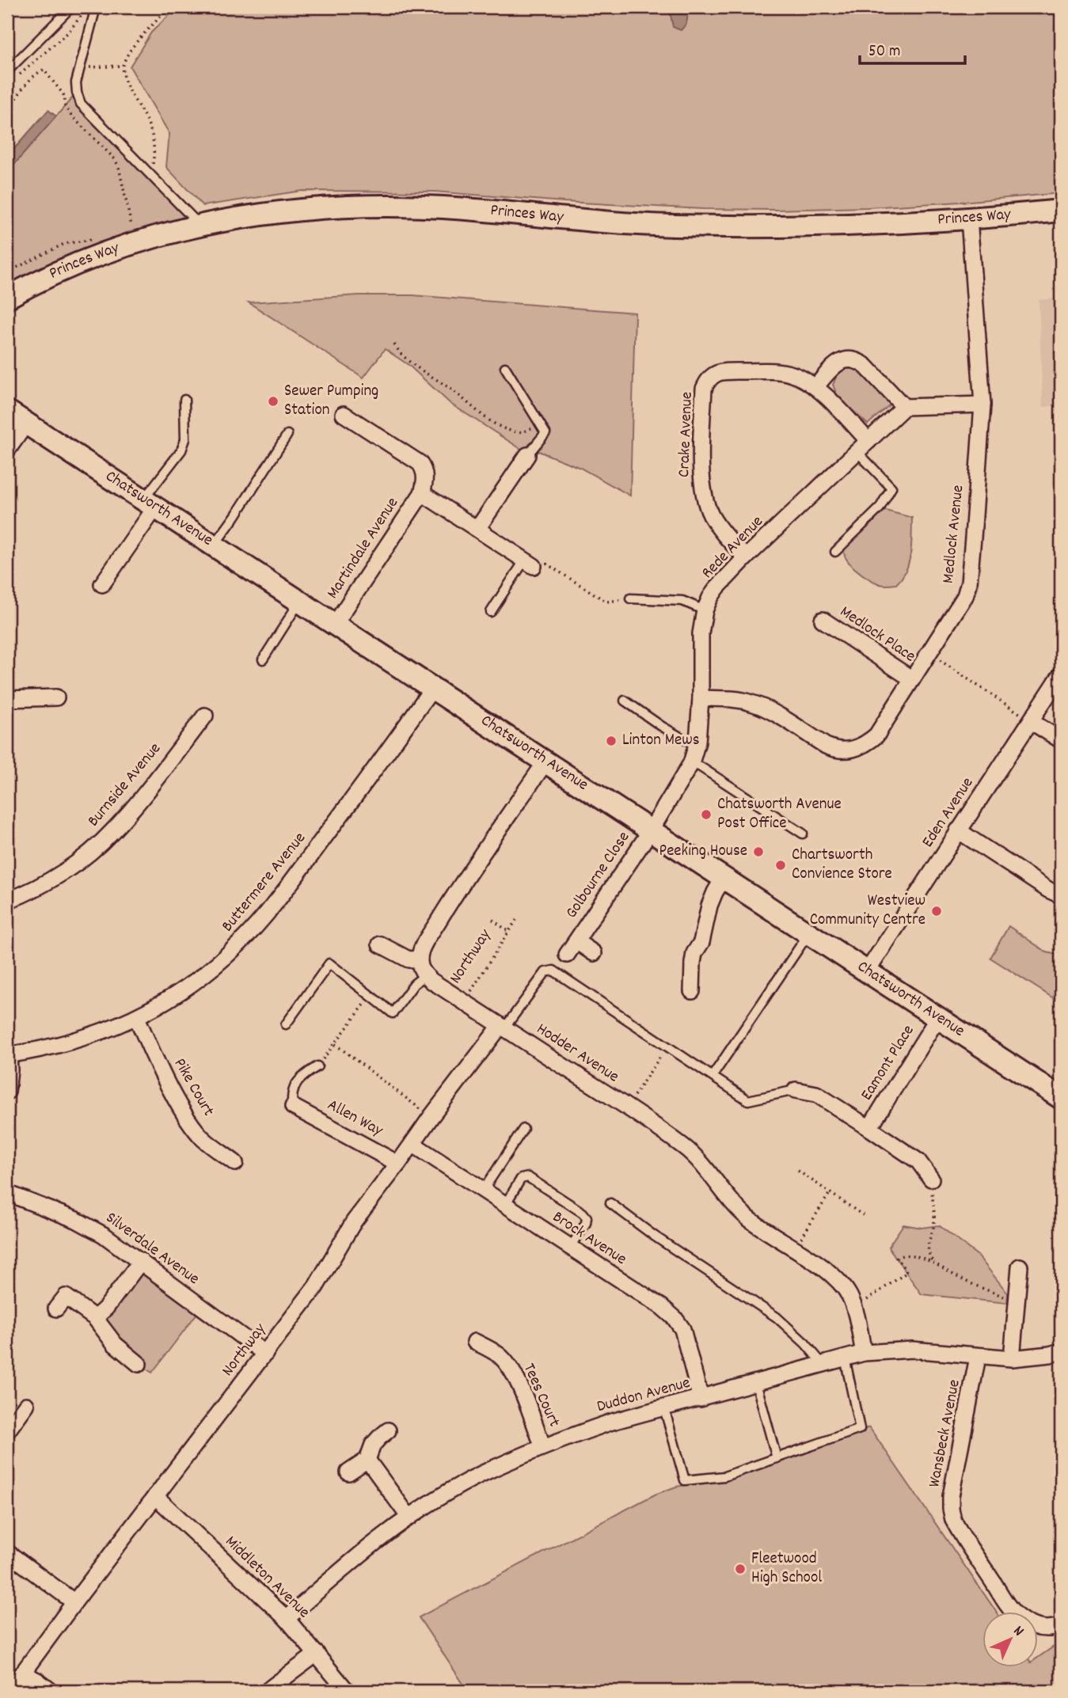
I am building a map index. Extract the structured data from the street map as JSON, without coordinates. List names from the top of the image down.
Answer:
{
  "streets": {
    "street": [
      "Princes Way",
      "Crake Avenue",
      "Chatsworth Avenue",
      "Medlock Avenue",
      "Rede Avenue",
      "Martindale Avenue",
      "Medlock Place",
      "Burnside Avenue",
      "Eden Avenue",
      "Golbourne Close",
      "Buttermere Avenue",
      "Northway",
      "Hodder Avenue",
      "Eamont Place",
      "Pike Court",
      "Allen Way",
      "Brock Avenue",
      "Silverdale Avenue",
      "Tees Court",
      "Duddon Avenue",
      "Wansbeck Avenue",
      "Middleton Avenue"
    ]
  },
  "crossings": [
    ["Princes Way", "Medlock Avenue"],
    ["Crake Avenue", "Rede Avenue"],
    ["Chatsworth Avenue", "Rede Avenue"],
    ["Chatsworth Avenue", "Martindale Avenue"],
    ["Chatsworth Avenue", "Eden Avenue"],
    ["Chatsworth Avenue", "Golbourne Close"],
    ["Chatsworth Avenue", "Buttermere Avenue"],
    ["Chatsworth Avenue", "Eamont Place"],
    ["Medlock Avenue", "Rede Avenue"],
    ["Medlock Avenue", "Medlock Place"],
    ["Rede Avenue", "Golbourne Close"],
    ["Buttermere Avenue", "Pike Court"],
    ["Northway", "Hodder Avenue"],
    ["Northway", "Eamont Place"],
    ["Northway", "Allen Way"],
    ["Northway", "Brock Avenue"],
    ["Northway", "Silverdale Avenue"],
    ["Northway", "Middleton Avenue"],
    ["Hodder Avenue", "Eamont Place"],
    ["Hodder Avenue", "Duddon Avenue"],
    ["Brock Avenue", "Duddon Avenue"],
    ["Tees Court", "Duddon Avenue"],
    ["Duddon Avenue", "Wansbeck Avenue"],
    ["Duddon Avenue", "Middleton Avenue"]
  ],
  "places": [
    "Sewer Pumping Station",
    "Linton Mews",
    "Chatsworth Avenue Post Office",
    "Peeking House",
    "Chartsworth Convience Store",
    "Westview Community Centre",
    "Fleetwood High School"
  ],
  "scale_bar": "50 m",
  "north": "top right"
}
